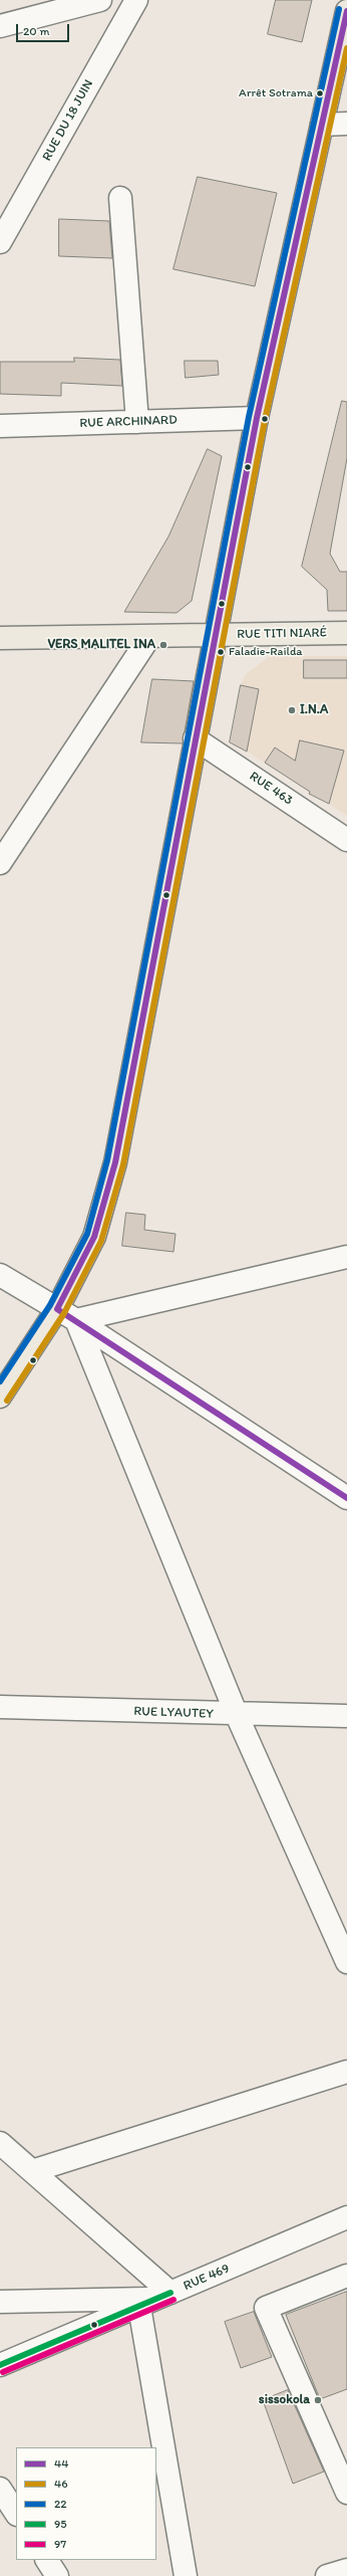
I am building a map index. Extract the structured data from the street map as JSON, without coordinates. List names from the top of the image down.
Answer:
{
  "streets": {
    "main road": ["RUE TITI NIARÉ"],
    "street": [
      "RUE DU 18 JUIN",
      "RUE ARCHINARD",
      "RUE 463",
      "RUE LYAUTEY",
      "RUE 469"
    ]
  },
  "places": [
    "Arrêt Sotrama",
    "VERS MALITEL INA",
    "Faladie-Railda",
    "I.N.A",
    "sissokola"
  ],
  "lines": [
    "transit line 22",
    "transit line 44",
    "transit line 46",
    "transit line 95",
    "transit line 97"
  ],
  "legend": [
    "44",
    "46",
    "22",
    "95",
    "97"
  ],
  "scale_bar": "20 m"
}
